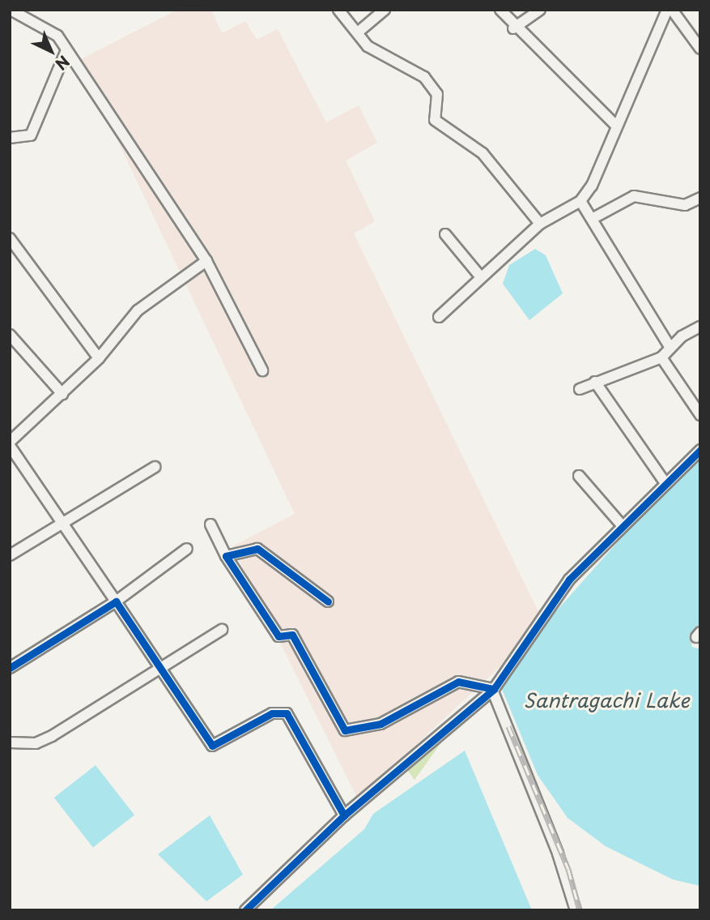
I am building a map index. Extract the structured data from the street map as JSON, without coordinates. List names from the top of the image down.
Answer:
{
  "water": ["Santragachi Lake"],
  "north": "bottom right"
}
